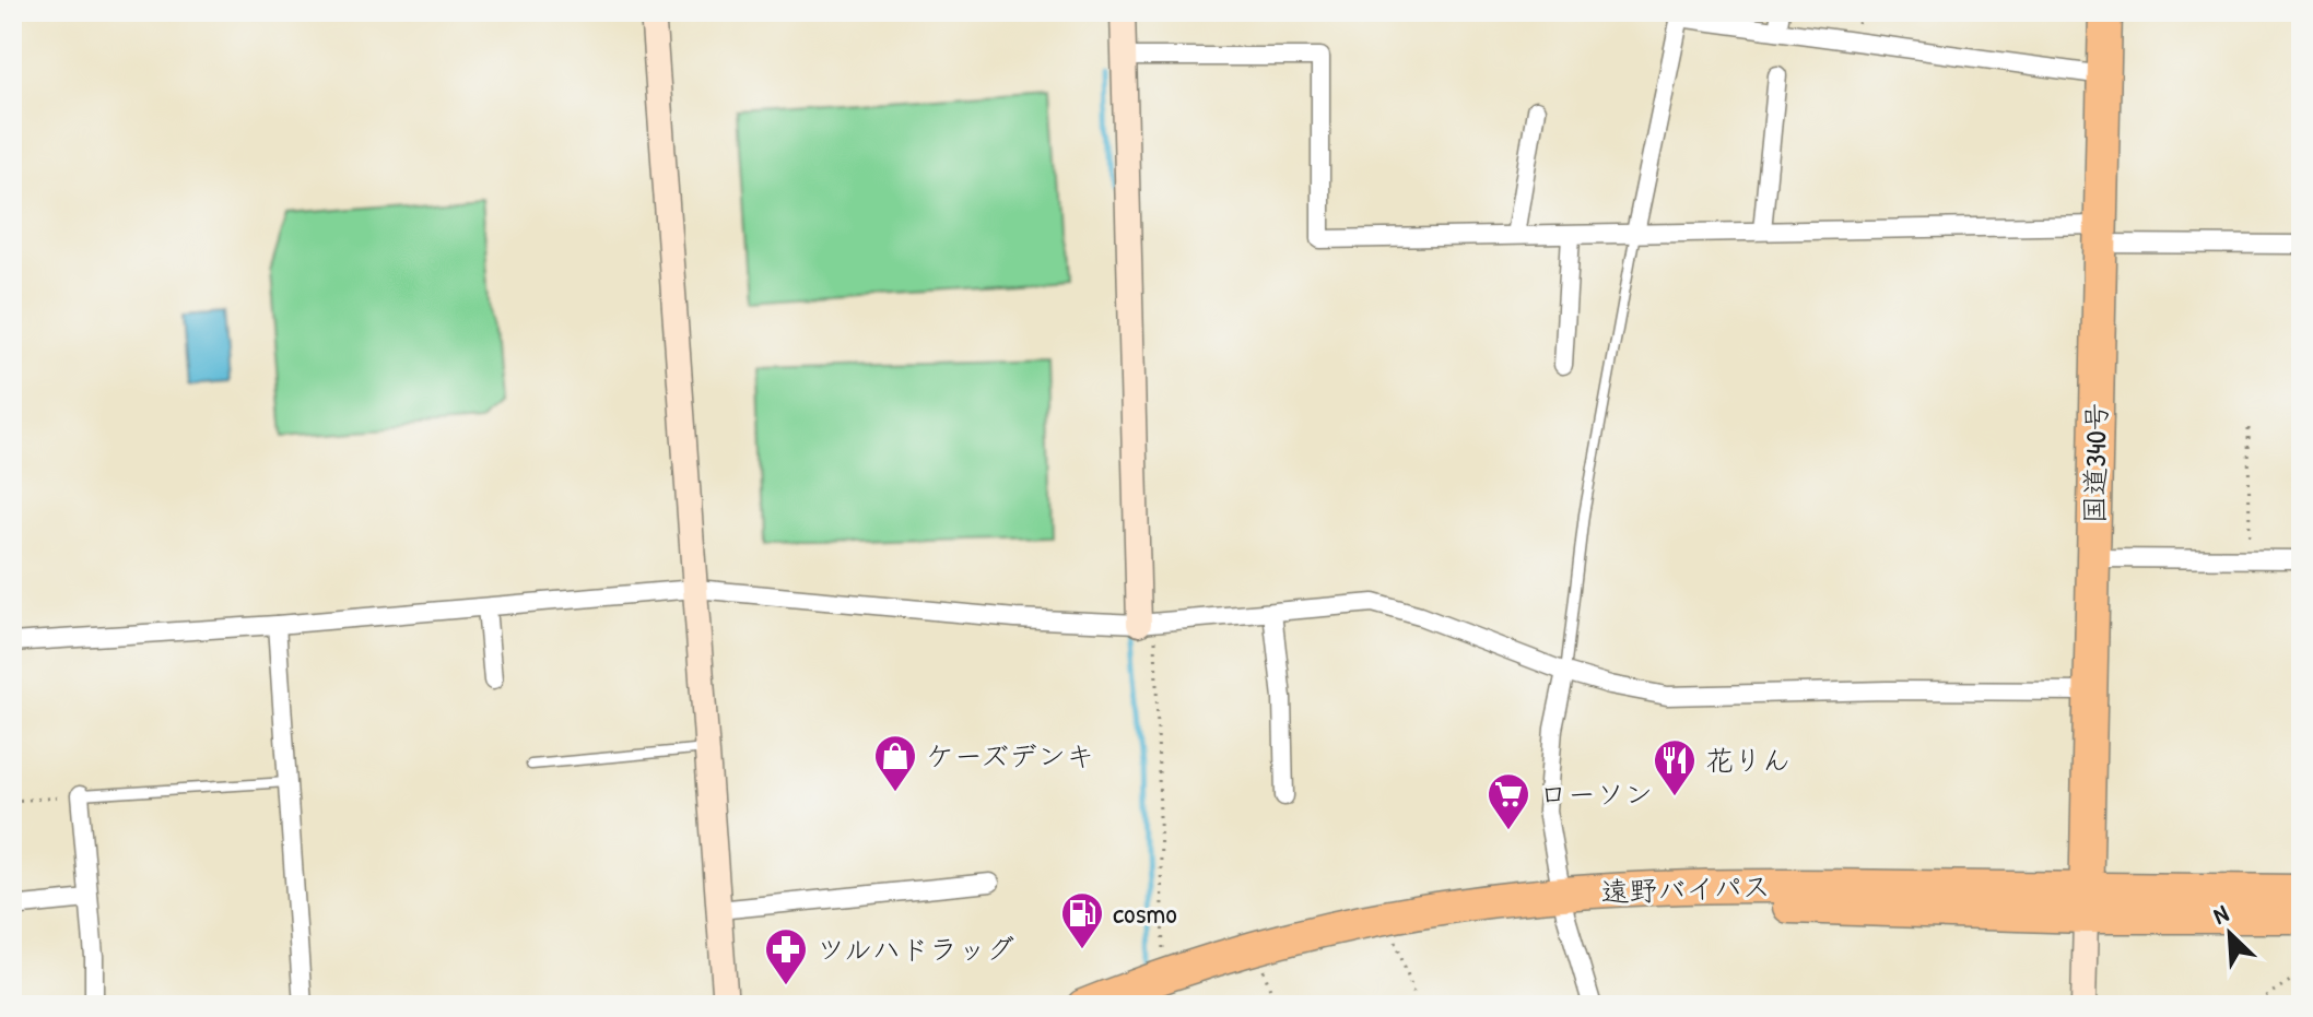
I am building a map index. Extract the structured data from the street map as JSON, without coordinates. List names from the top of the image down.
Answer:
{
  "streets": {
    "highway": ["国道340号", "遠野バイパス"]
  },
  "crossings": [
    ["国道340号", "遠野バイパス"]
  ],
  "places": {
    "shop": ["ケーズデンキ"],
    "restaurant": ["花りん"],
    "supermarket": ["ローソン"],
    "fuel station": ["cosmo"],
    "pharmacy": ["ツルハドラッグ"]
  },
  "north": "top left"
}
